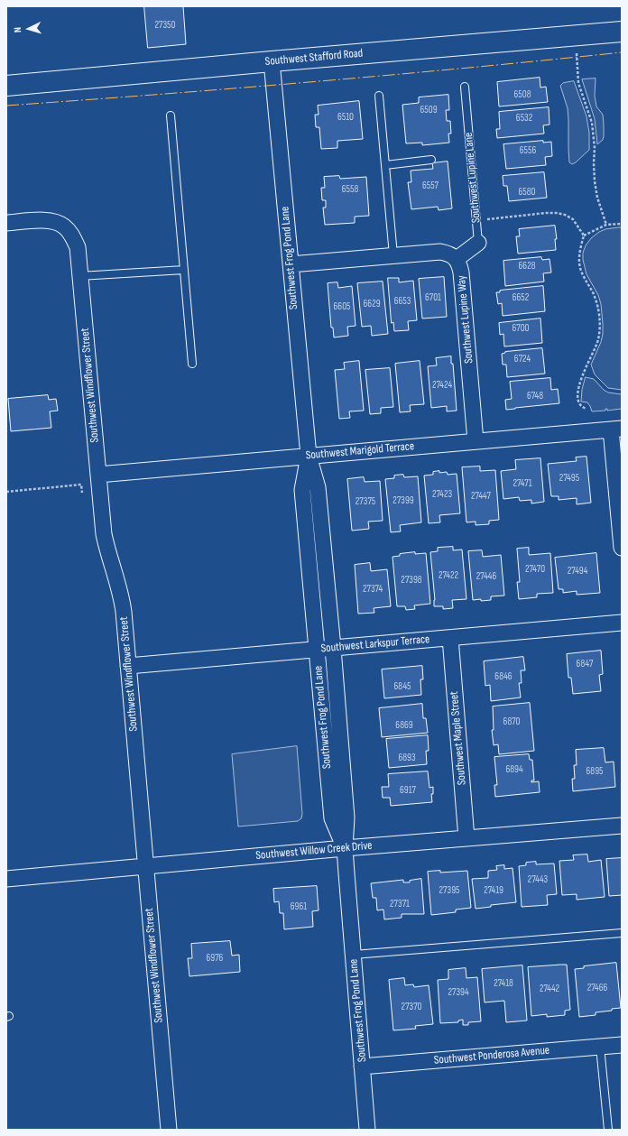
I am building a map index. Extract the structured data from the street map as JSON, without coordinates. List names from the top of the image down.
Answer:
{
  "streets": {
    "main road": ["Southwest Stafford Road"],
    "street": [
      "Southwest Lupine Lane",
      "Southwest Frog Pond Lane",
      "Southwest Lupine Way",
      "Southwest Windflower Street",
      "Southwest Marigold Terrace",
      "Southwest Larkspur Terrace",
      "Southwest Maple Street",
      "Southwest Willow Creek Drive",
      "Southwest Ponderosa Avenue"
    ]
  },
  "crossings": [
    ["Southwest Stafford Road", "Southwest Frog Pond Lane"],
    ["Southwest Lupine Lane", "Southwest Lupine Way"],
    ["Southwest Frog Pond Lane", "Southwest Lupine Way"],
    ["Southwest Frog Pond Lane", "Southwest Marigold Terrace"],
    ["Southwest Frog Pond Lane", "Southwest Larkspur Terrace"],
    ["Southwest Frog Pond Lane", "Southwest Willow Creek Drive"],
    ["Southwest Frog Pond Lane", "Southwest Ponderosa Avenue"],
    ["Southwest Lupine Way", "Southwest Marigold Terrace"],
    ["Southwest Windflower Street", "Southwest Marigold Terrace"],
    ["Southwest Windflower Street", "Southwest Larkspur Terrace"],
    ["Southwest Windflower Street", "Southwest Willow Creek Drive"],
    ["Southwest Larkspur Terrace", "Southwest Maple Street"],
    ["Southwest Maple Street", "Southwest Willow Creek Drive"]
  ],
  "house_numbers": [
    "27350",
    "6508",
    "6509",
    "6510",
    "6532",
    "6556",
    "6557",
    "6558",
    "6580",
    "6628",
    "6701",
    "6652",
    "6653",
    "6629",
    "6605",
    "6700",
    "6724",
    "27424",
    "6748",
    "27495",
    "27471",
    "27423",
    "27447",
    "27399",
    "27375",
    "27470",
    "27494",
    "27422",
    "27446",
    "27398",
    "27374",
    "6847",
    "6846",
    "6845",
    "6870",
    "6869",
    "6893",
    "6894",
    "6895",
    "6917",
    "27443",
    "27395",
    "27419",
    "27371",
    "6961",
    "6976",
    "27418",
    "27466",
    "27442",
    "27394",
    "27370"
  ],
  "north": "left"
}
